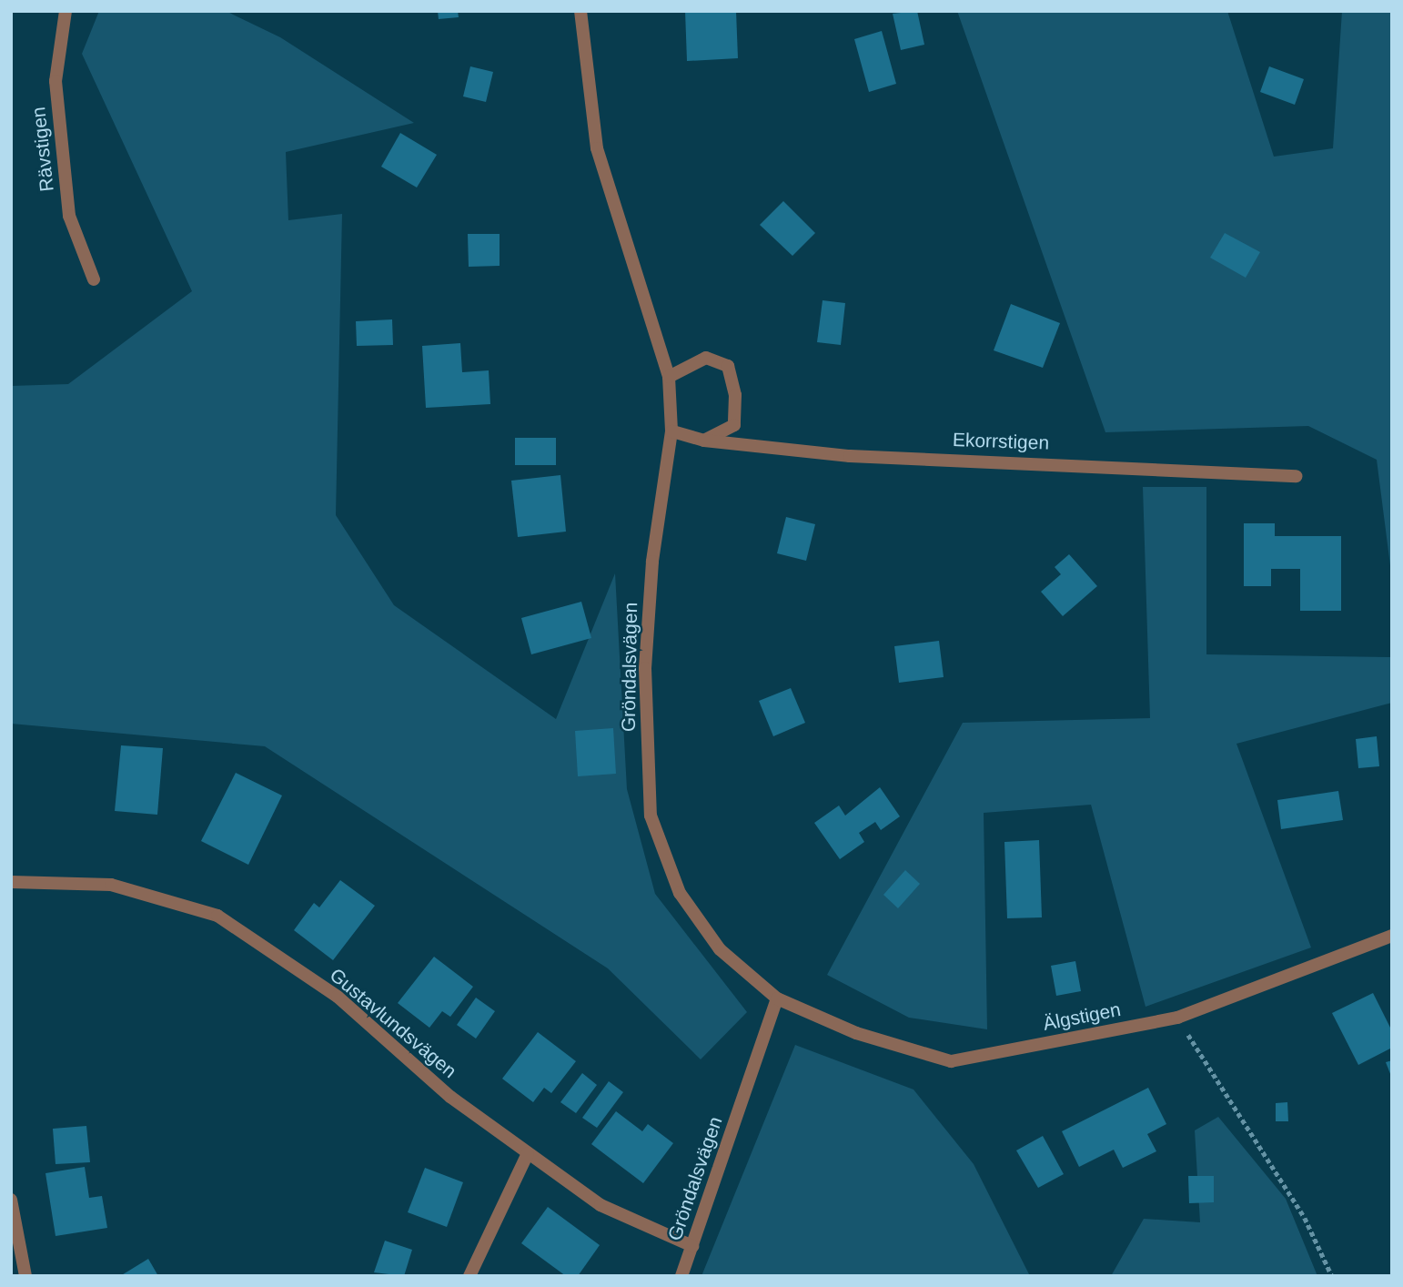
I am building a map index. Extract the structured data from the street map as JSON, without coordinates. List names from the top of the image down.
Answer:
{
  "streets": {
    "street": [
      "Rävstigen",
      "Ekorrstigen",
      "Gröndalsvägen",
      "Älgstigen",
      "Gustavlundsvägen"
    ]
  },
  "crossings": [
    ["Ekorrstigen", "Gröndalsvägen"],
    ["Gröndalsvägen", "Älgstigen"],
    ["Gröndalsvägen", "Gustavlundsvägen"]
  ]
}
